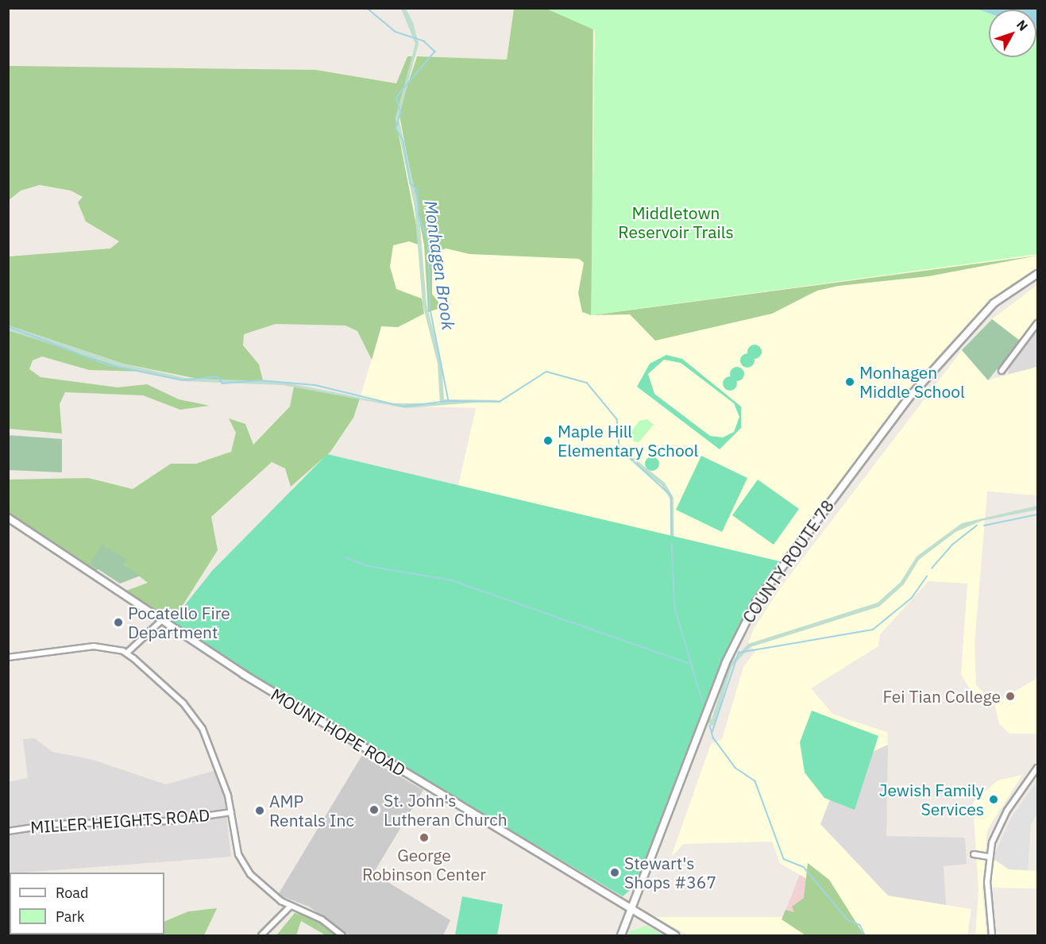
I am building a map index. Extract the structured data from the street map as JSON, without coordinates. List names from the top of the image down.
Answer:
{
  "streets": {
    "street": ["COUNTY ROUTE 78", "MOUNT HOPE ROAD", "MILLER HEIGHTS ROAD"]
  },
  "crossings": [
    ["COUNTY ROUTE 78", "MOUNT HOPE ROAD"]
  ],
  "water": ["Monhagen Brook"],
  "parks": ["Middletown Reservoir Trails"],
  "places": [
    "Monhagen Middle School",
    "Maple Hill Elementary School",
    "Pocatello Fire Department",
    "Fei Tian College",
    "Jewish Family Services",
    "St. John's Lutheran Church",
    "AMP Rentals Inc",
    "George Robinson Center",
    "Stewart's Shops #367"
  ],
  "legend": ["Road", "Park"],
  "north": "top right"
}
